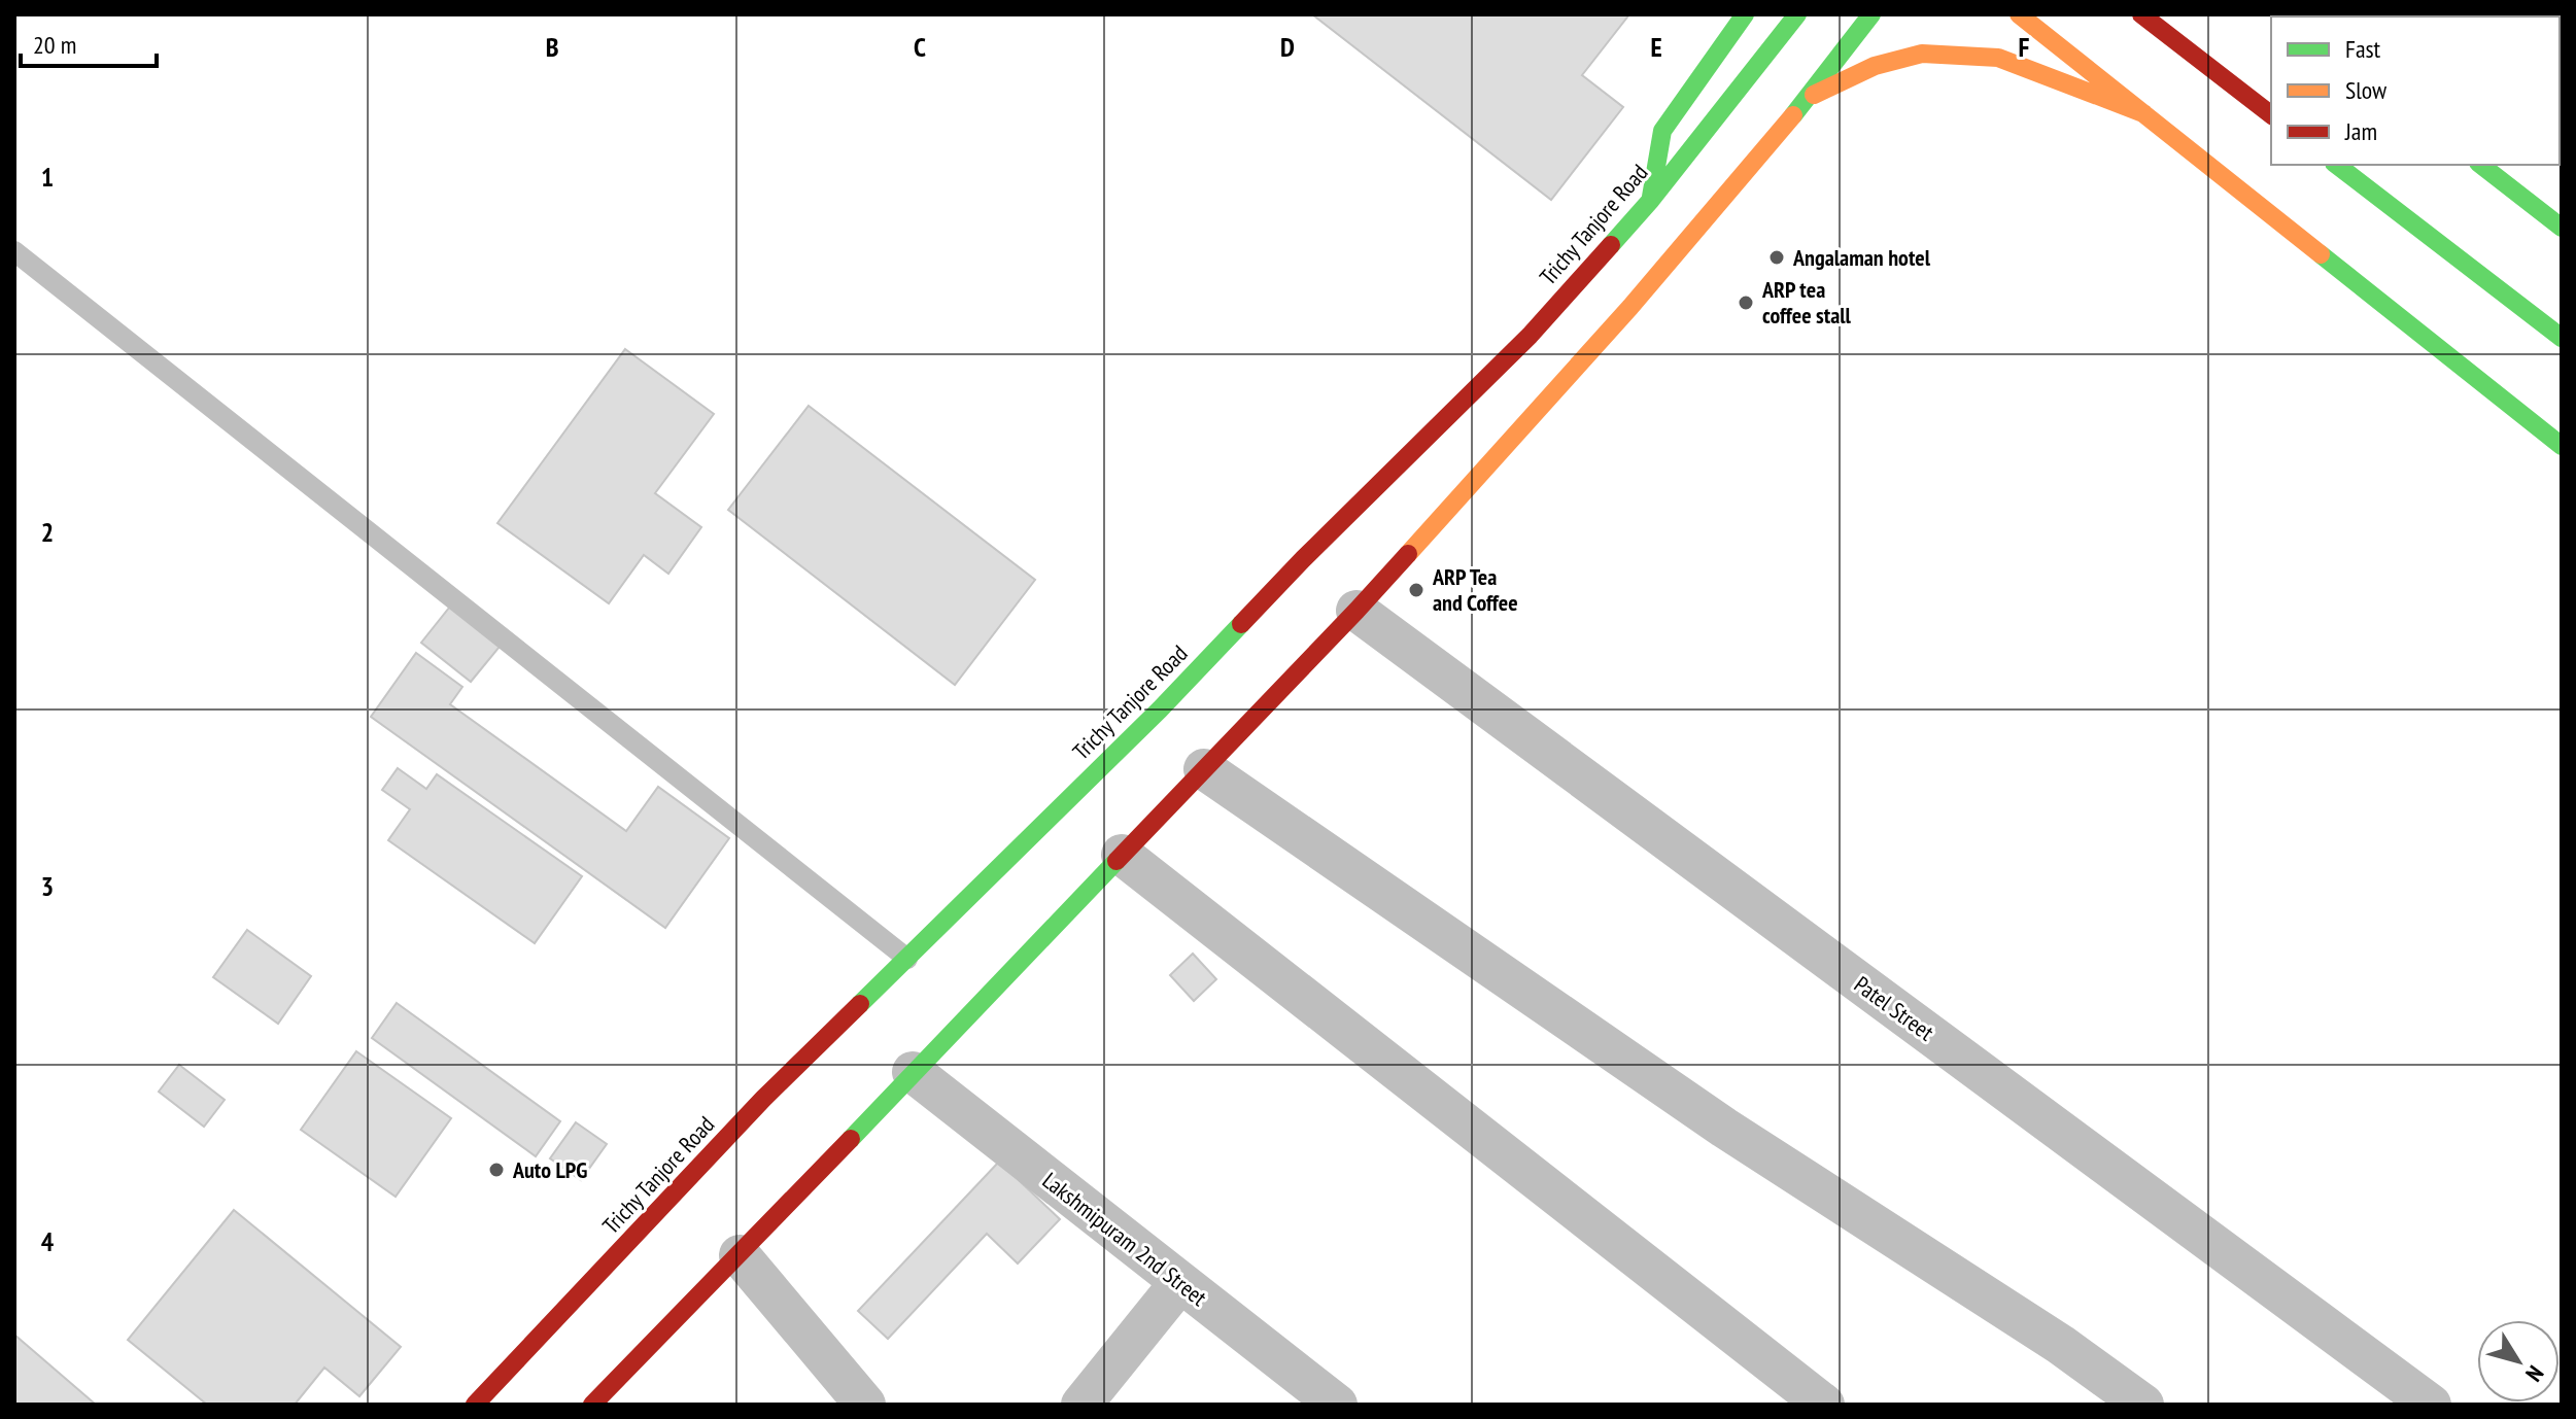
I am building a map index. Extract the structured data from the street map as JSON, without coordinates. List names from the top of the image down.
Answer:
{
  "streets": {
    "main road": ["Trichy Tanjore Road"],
    "street": ["Patel Street", "Lakshmipuram 2nd Street"]
  },
  "places": [
    "Angalaman hotel",
    "ARP tea coffee stall",
    "ARP Tea and Coffee",
    "Auto LPG"
  ],
  "legend": ["Fast", "Slow", "Jam"],
  "scale_bar": "20 m",
  "north": "bottom right",
  "grid": {
    "columns": [
      "B",
      "C",
      "D",
      "E",
      "F"
    ],
    "rows": [
      "1",
      "2",
      "3",
      "4"
    ]
  }
}
